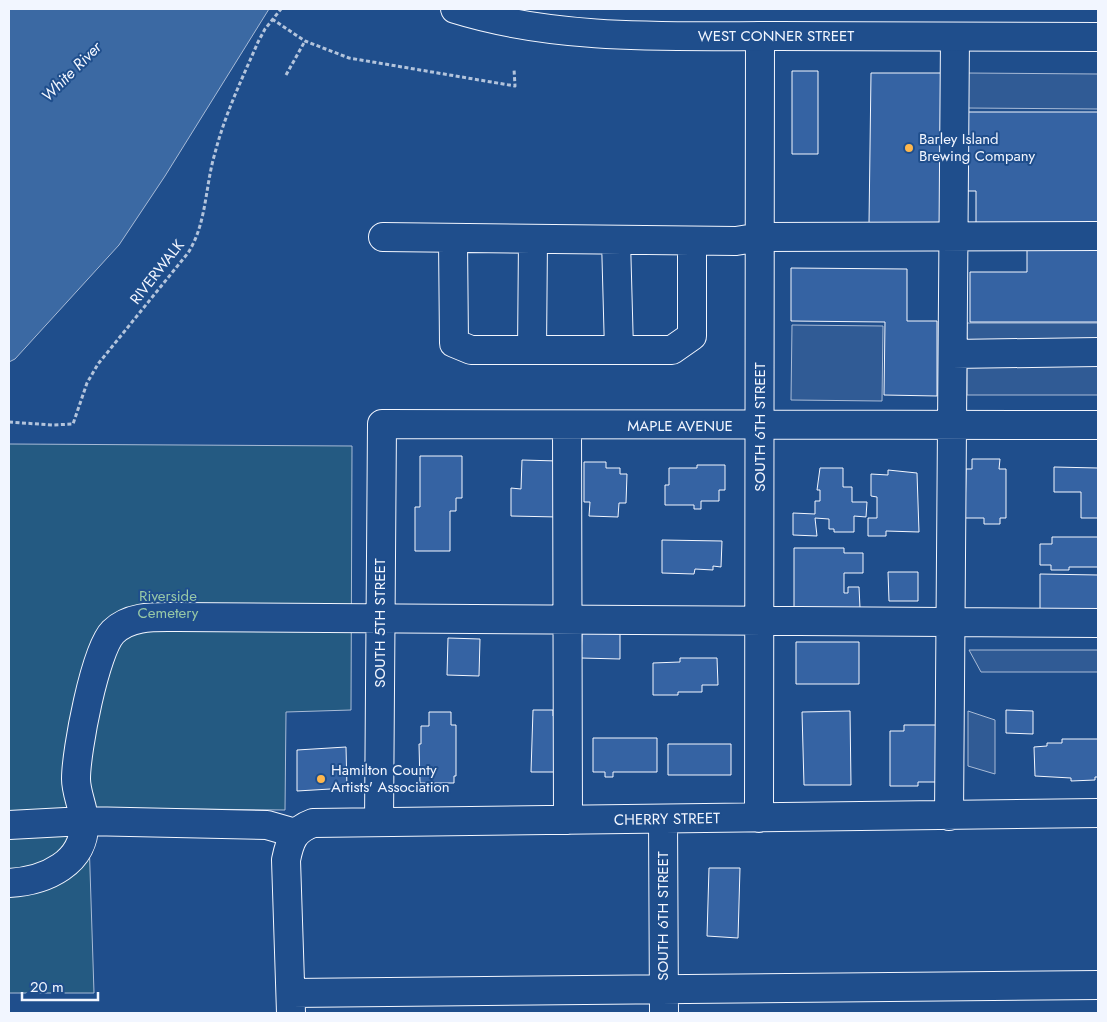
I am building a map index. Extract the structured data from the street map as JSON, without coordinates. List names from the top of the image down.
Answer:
{
  "streets": {
    "street": [
      "WEST CONNER STREET",
      "MAPLE AVENUE",
      "SOUTH 6TH STREET",
      "SOUTH 5TH STREET",
      "CHERRY STREET"
    ],
    "path": ["RIVERWALK"]
  },
  "crossings": [
    ["WEST CONNER STREET", "SOUTH 6TH STREET"],
    ["MAPLE AVENUE", "SOUTH 6TH STREET"],
    ["MAPLE AVENUE", "SOUTH 5TH STREET"],
    ["SOUTH 6TH STREET", "CHERRY STREET"],
    ["SOUTH 5TH STREET", "CHERRY STREET"]
  ],
  "water": ["White River"],
  "parks": ["Riverside Cemetery"],
  "places": ["Barley Island Brewing Company", "Hamilton County Artists' Association"],
  "scale_bar": "20 m"
}
